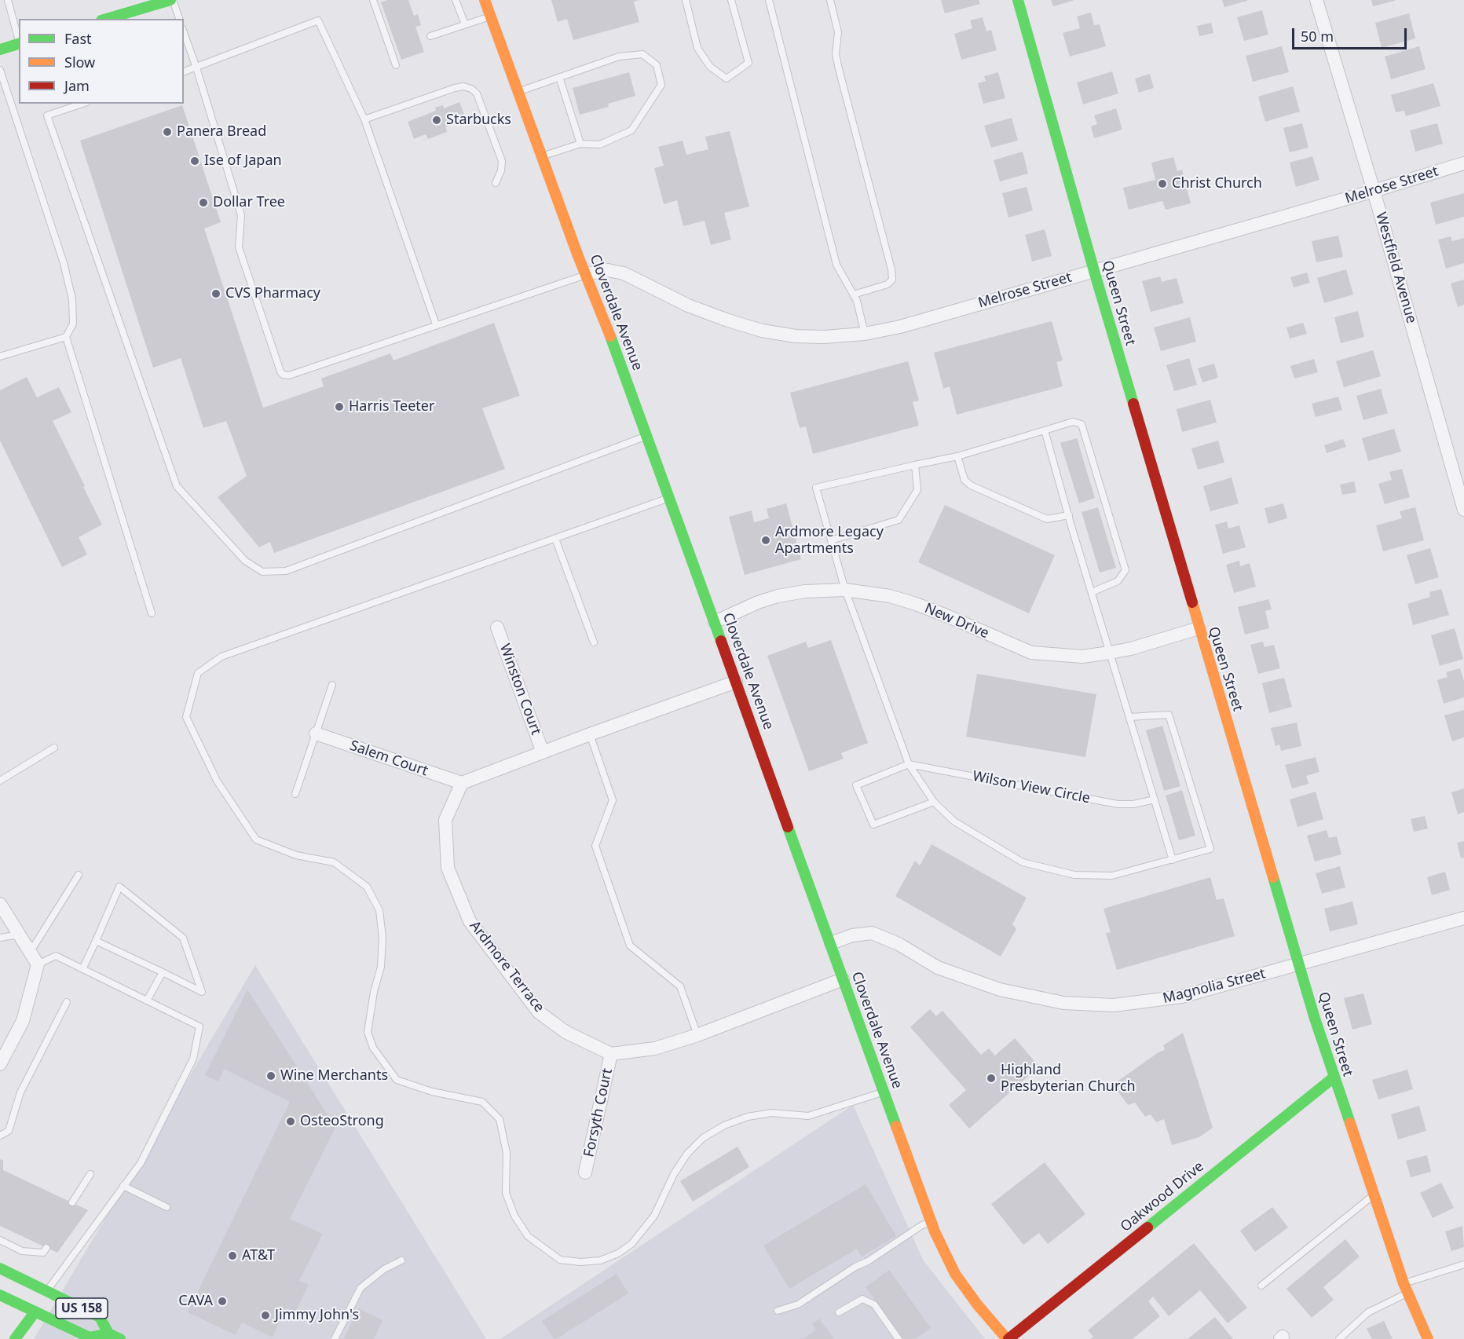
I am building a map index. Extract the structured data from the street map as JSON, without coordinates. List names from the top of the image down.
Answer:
{
  "streets": {
    "main road": [
      "Queen Street",
      "Cloverdale Avenue",
      "Oakwood Drive",
      "US 158"
    ],
    "street": [
      "Melrose Street",
      "Westfield Avenue",
      "New Drive",
      "Winston Court",
      "Salem Court",
      "Ardmore Terrace",
      "Magnolia Street",
      "Forsyth Court"
    ],
    "lane": ["Wilson View Circle"]
  },
  "crossings": [
    ["Melrose Street", "Westfield Avenue"],
    ["Melrose Street", "Queen Street"],
    ["Melrose Street", "Cloverdale Avenue"],
    ["Queen Street", "New Drive"],
    ["Queen Street", "Magnolia Street"],
    ["Queen Street", "Oakwood Drive"],
    ["Cloverdale Avenue", "New Drive"],
    ["Cloverdale Avenue", "Magnolia Street"],
    ["Cloverdale Avenue", "Oakwood Drive"],
    ["Salem Court", "Ardmore Terrace"],
    ["Ardmore Terrace", "Forsyth Court"]
  ],
  "places": [
    "Starbucks",
    "Panera Bread",
    "Ise of Japan",
    "Christ Church",
    "Dollar Tree",
    "CVS Pharmacy",
    "Harris Teeter",
    "Ardmore Legacy Apartments",
    "Wine Merchants",
    "Highland Presbyterian Church",
    "OsteoStrong",
    "AT&T",
    "CAVA",
    "Jimmy John's"
  ],
  "legend": ["Fast", "Slow", "Jam"],
  "scale_bar": "50 m"
}
